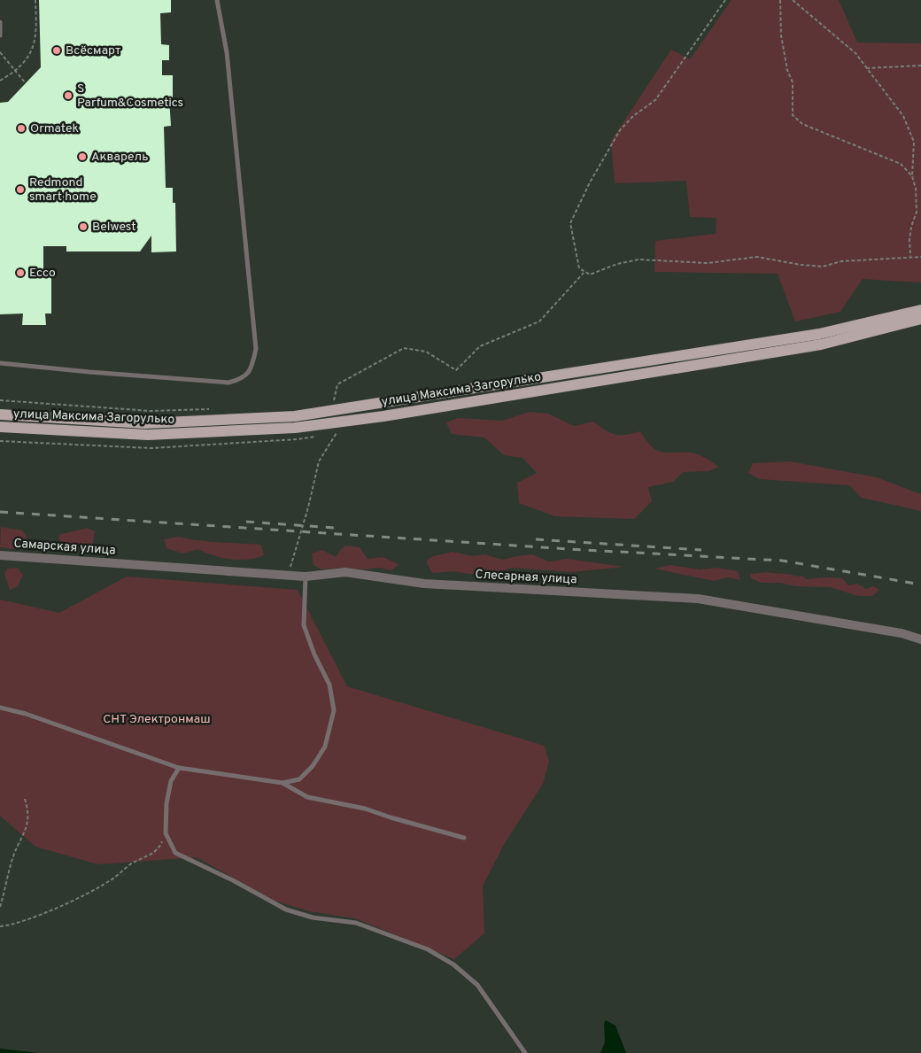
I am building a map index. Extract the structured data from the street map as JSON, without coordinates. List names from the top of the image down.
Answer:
{
  "streets": {
    "main road": ["улица Максима Загорулько"],
    "street": ["Самарская улица", "Слесарная улица"]
  },
  "crossings": [
    ["Самарская улица", "Слесарная улица"]
  ],
  "parks": ["СНТ Электронмаш"],
  "places": [
    "Всёсмарт",
    "S Parfum&Cosmetics",
    "Ormatek",
    "Акварель",
    "Redmond smart home",
    "Belwest",
    "Ecco"
  ]
}
